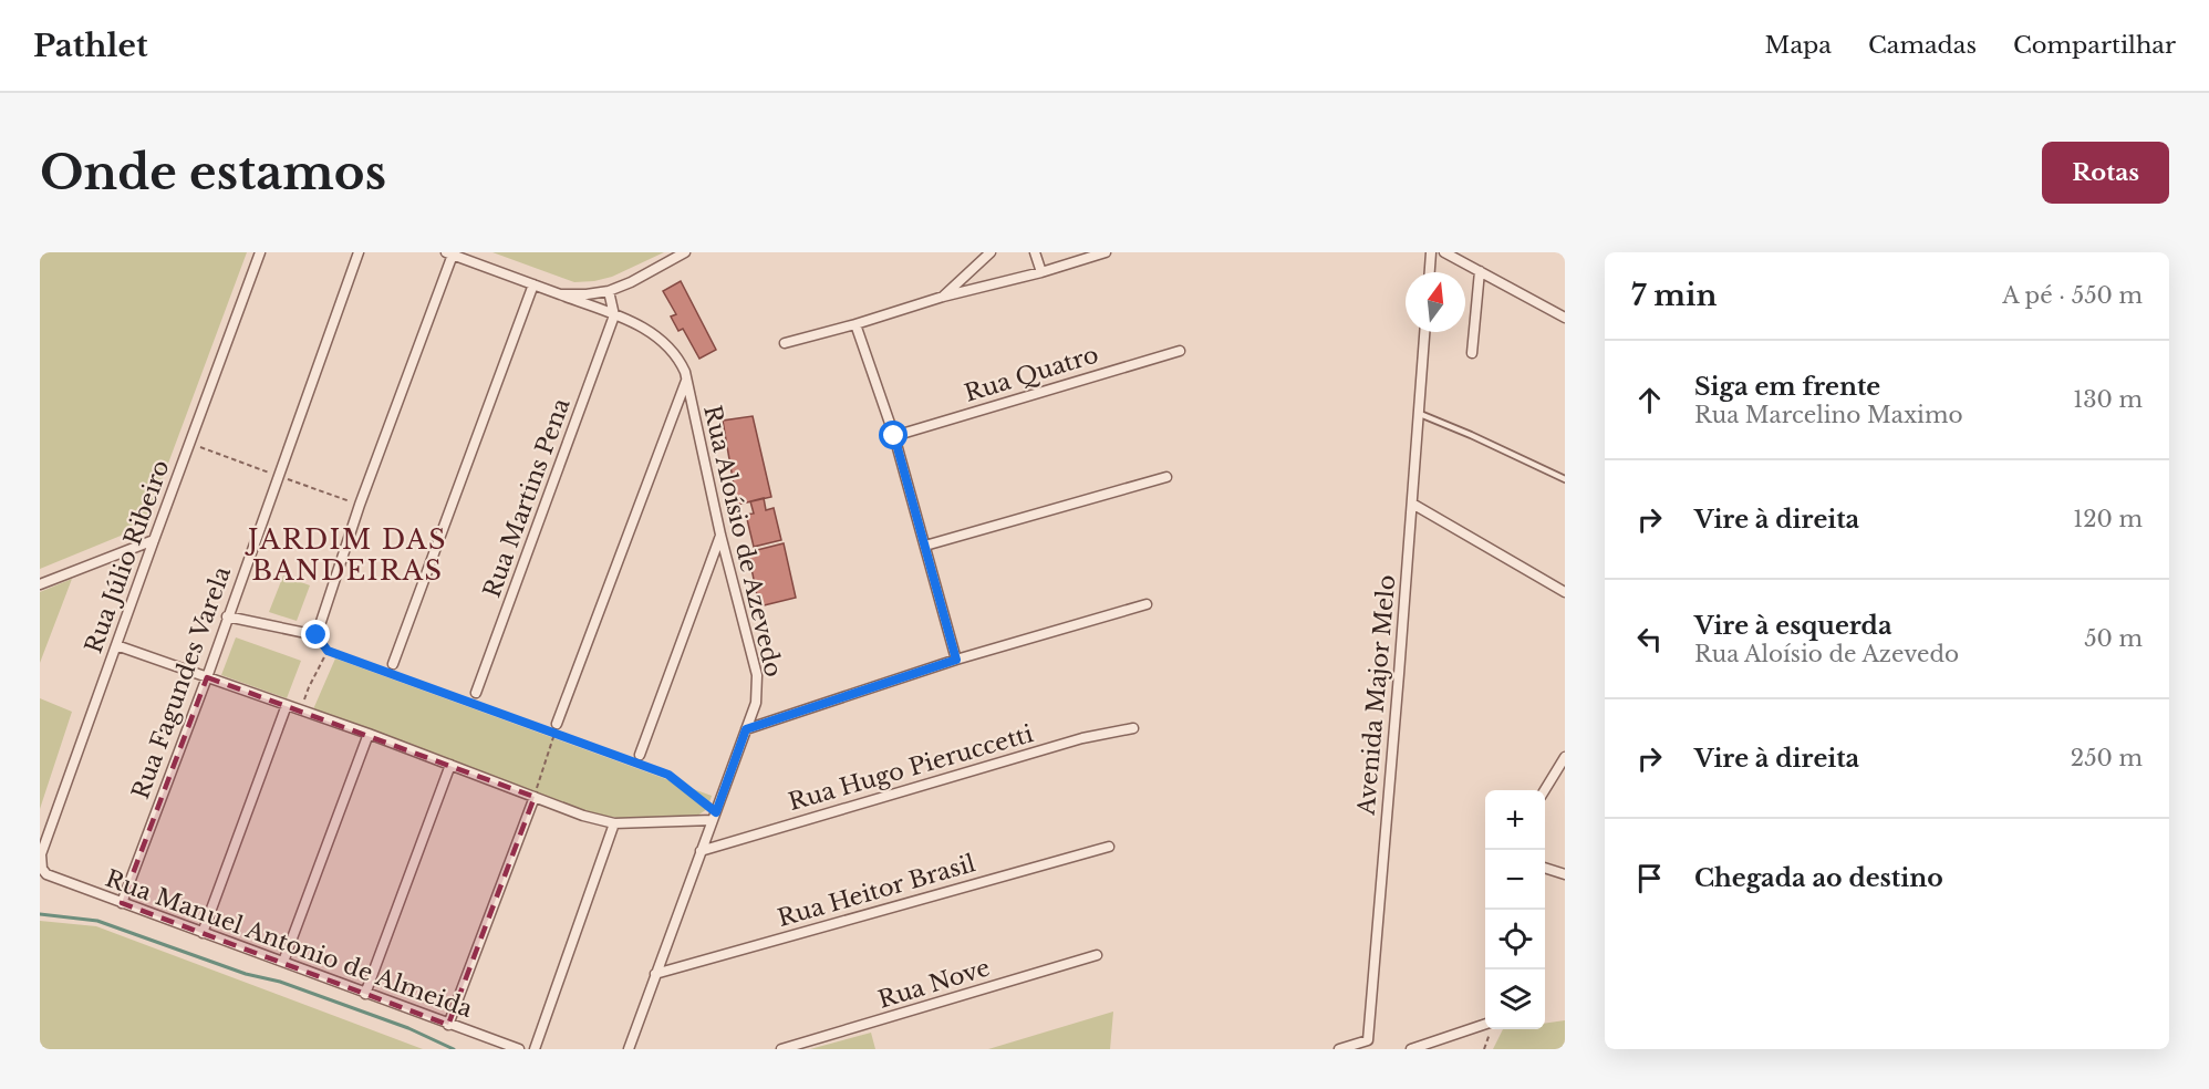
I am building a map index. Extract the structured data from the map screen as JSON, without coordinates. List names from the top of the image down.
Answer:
{
  "streets": {
    "street": [
      "Rua Quatro",
      "Rua Martins Pena",
      "Rua Aloísio de Azevedo",
      "Rua Júlio Ribeiro",
      "Rua Fagundes Varela",
      "Avenida Major Melo",
      "Rua Hugo Pieruccetti",
      "Rua Heitor Brasil",
      "Rua Manuel Antonio de Almeida",
      "Rua Nove"
    ]
  },
  "crossings": [
    ["Rua Martins Pena", "Rua Aloísio de Azevedo"],
    ["Rua Aloísio de Azevedo", "Rua Hugo Pieruccetti"],
    ["Rua Aloísio de Azevedo", "Rua Heitor Brasil"],
    ["Rua Júlio Ribeiro", "Rua Manuel Antonio de Almeida"],
    ["Rua Fagundes Varela", "Rua Manuel Antonio de Almeida"]
  ],
  "districts": ["JARDIM DAS BANDEIRAS"],
  "north": "top",
  "page": {
    "header": "Pathlet",
    "nav": ["Mapa", "Camadas", "Compartilhar"],
    "buttons": "Rotas",
    "title": "Onde estamos",
    "heading": ["7 min", "A pé · 550 m"],
    "list": [
      ["Siga em frente", "Rua Marcelino Maximo", "130 m"],
      ["Vire à direita", "120 m"],
      ["Vire à esquerda", "Rua Aloísio de Azevedo", "50 m"],
      ["Vire à direita", "250 m"],
      "Chegada ao destino"
    ],
    "map_buttons": ["+", "−"]
  }
}
